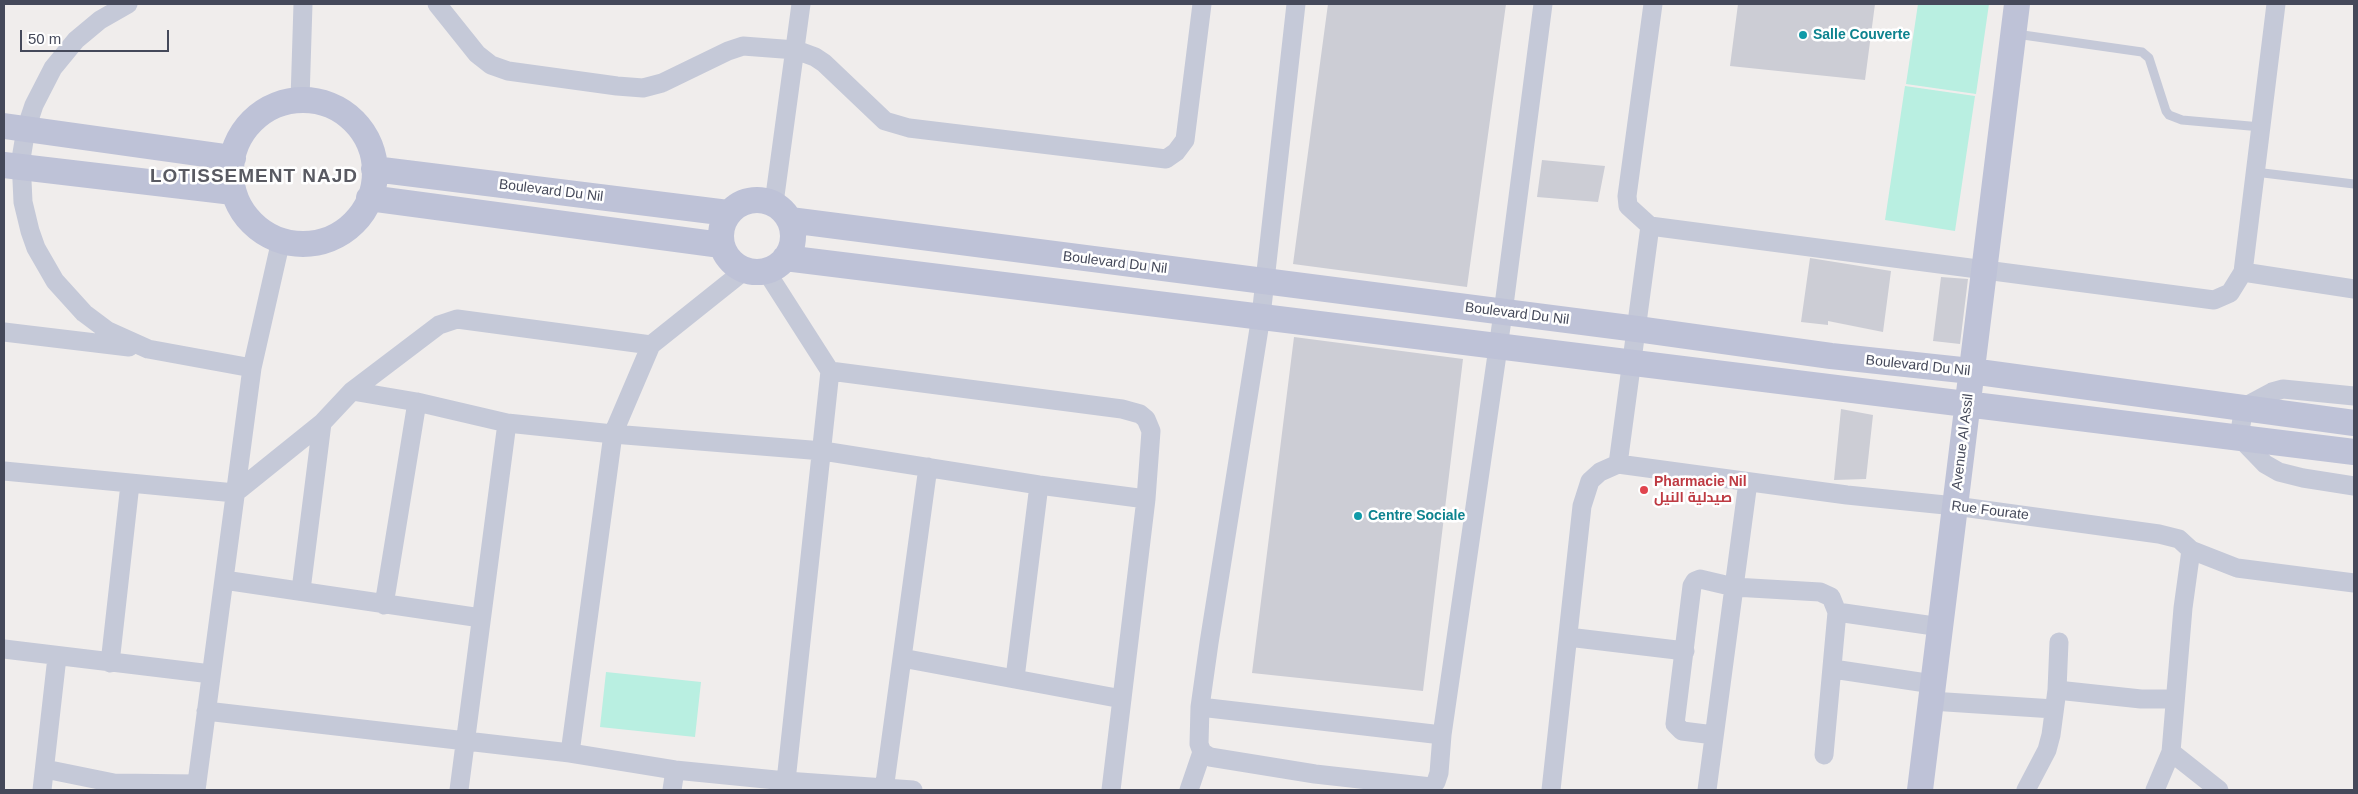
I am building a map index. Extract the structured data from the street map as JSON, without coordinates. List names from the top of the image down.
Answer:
{
  "streets": {
    "street": ["Boulevard Du Nil", "Avenue Al Assil", "Rue Fourate"]
  },
  "crossings": [
    ["Boulevard Du Nil", "Avenue Al Assil"],
    ["Avenue Al Assil", "Rue Fourate"]
  ],
  "districts": ["LOTISSEMENT NAJD"],
  "places": ["Salle Couverte", "Pharmacie Nil صيدلية النيل", "Centre Sociale"],
  "scale_bar": "50 m"
}
